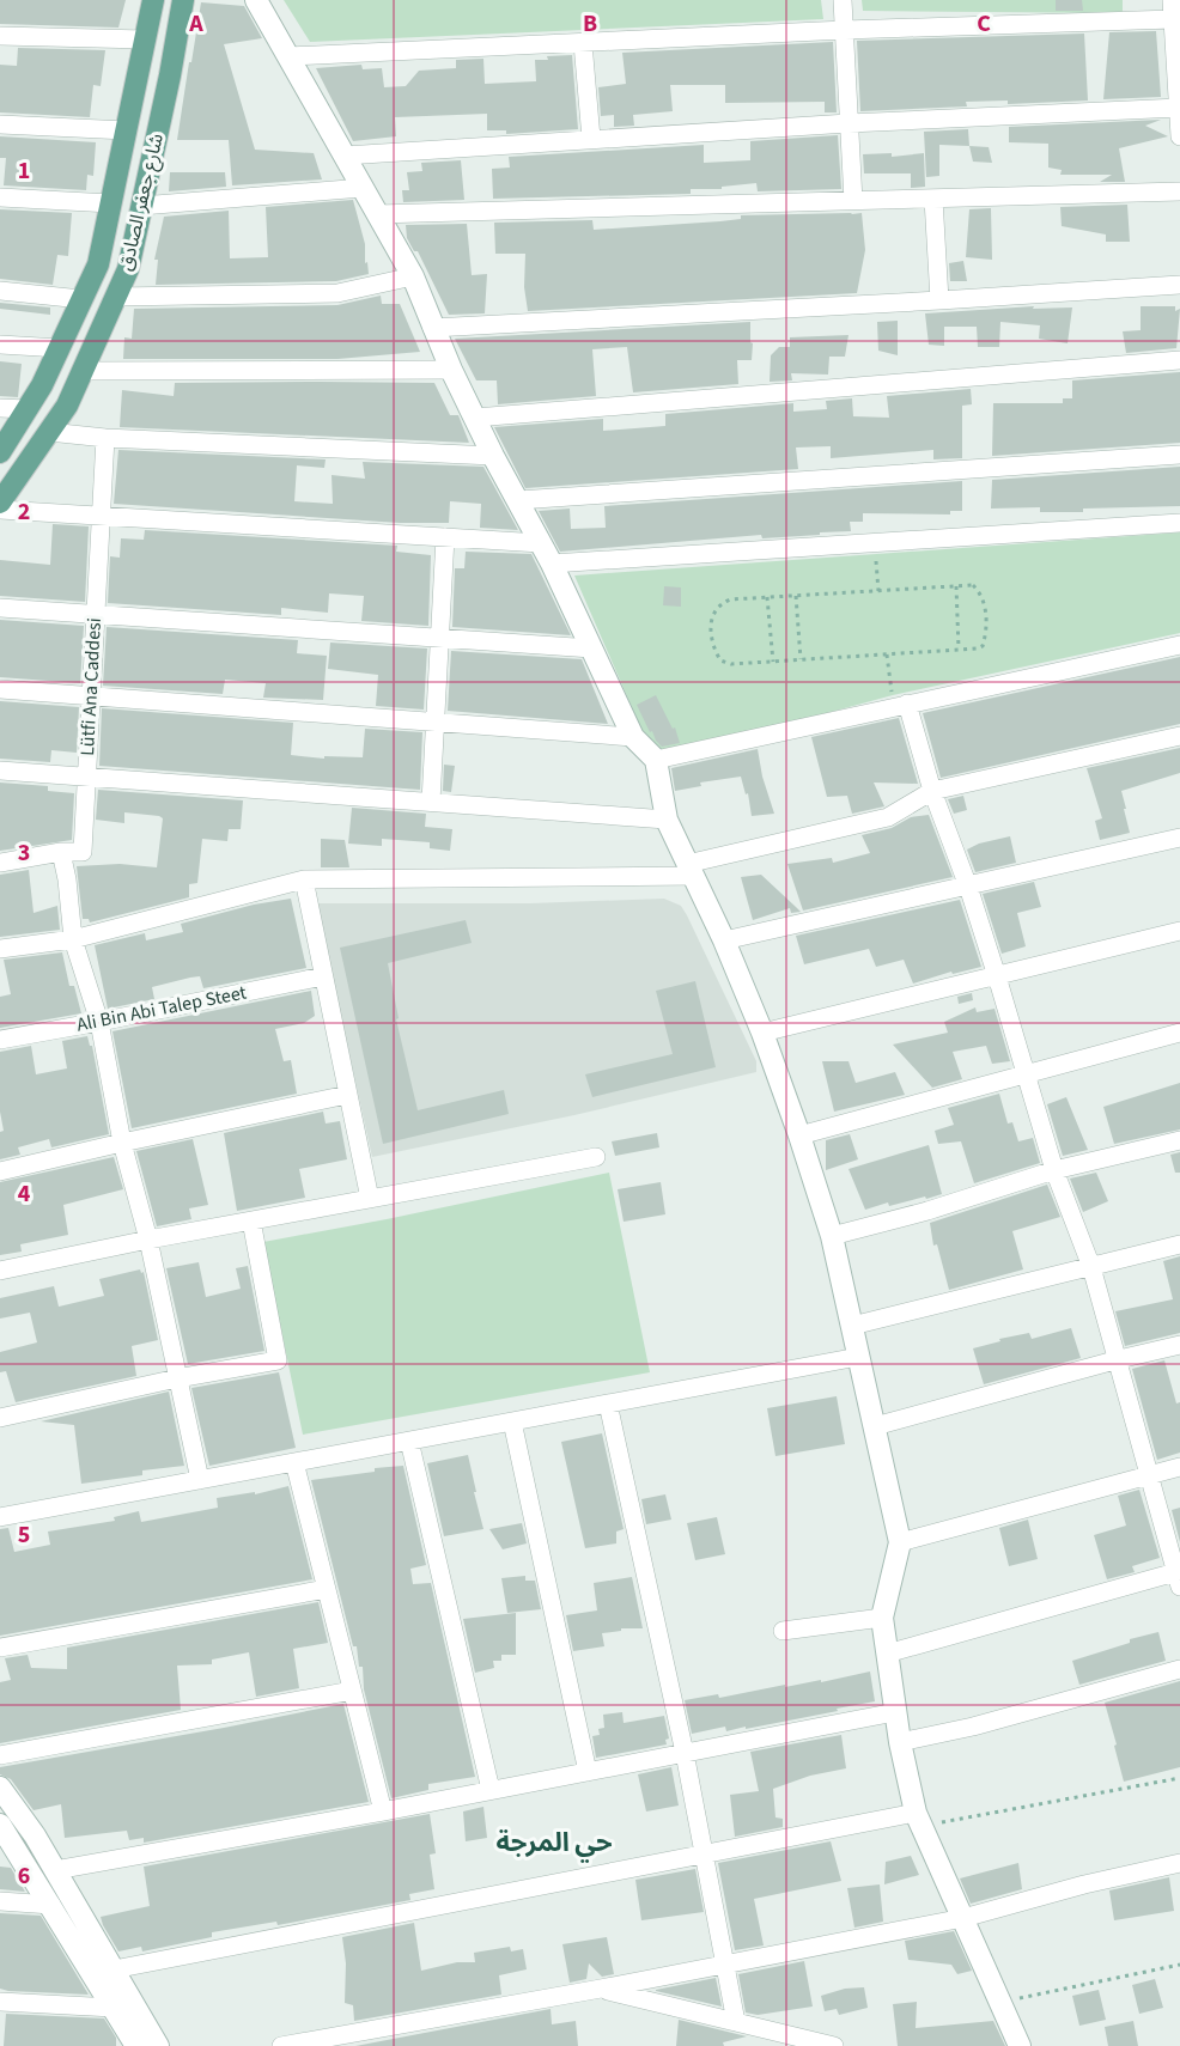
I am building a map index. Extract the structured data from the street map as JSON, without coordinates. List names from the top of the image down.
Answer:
{
  "streets": {
    "main road": ["شارع جعفر الصادق"],
    "street": ["Lütfi Ana Caddesi", "Ali Bin Abi Talep Steet"]
  },
  "districts": ["حي المرجة"],
  "grid": {
    "columns": ["A", "B", "C"],
    "rows": [
      "1",
      "2",
      "3",
      "4",
      "5",
      "6"
    ]
  }
}
